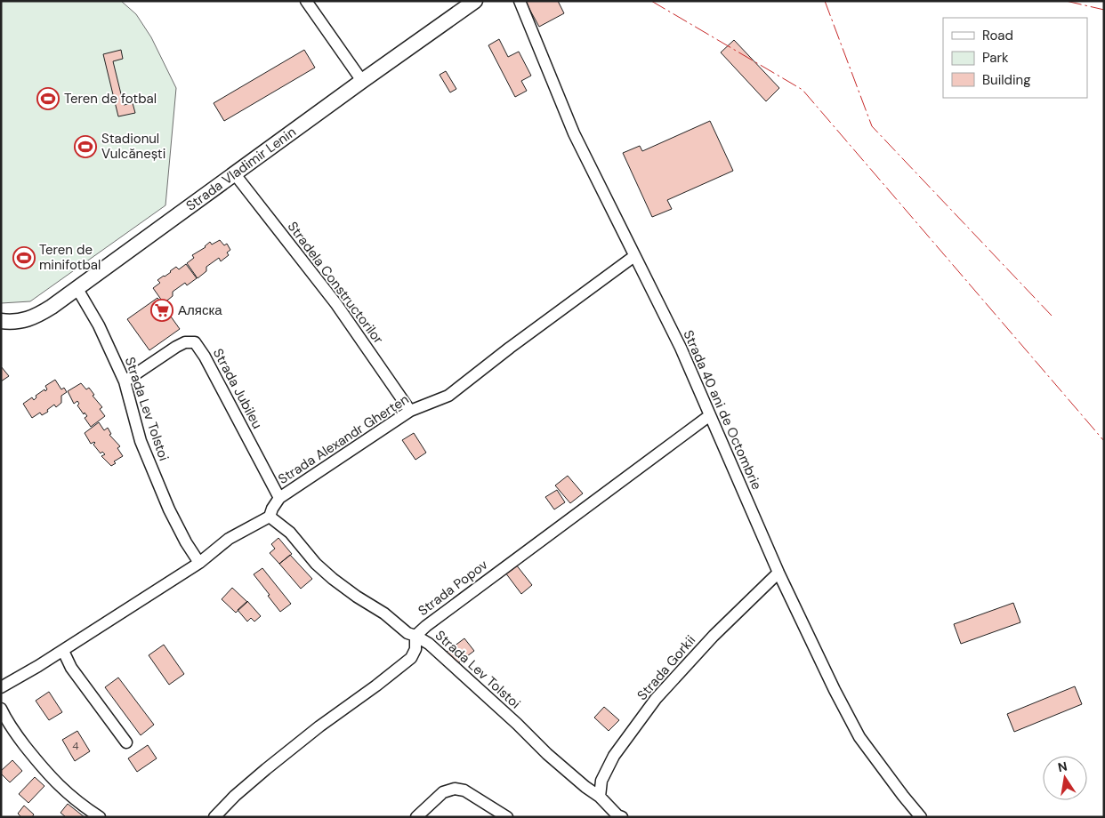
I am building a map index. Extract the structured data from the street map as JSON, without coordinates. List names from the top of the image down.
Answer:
{
  "streets": {
    "main road": ["Strada Vladimir Lenin"],
    "street": [
      "Stradela Constructorilor",
      "Strada Jubileu",
      "Strada Lev Tolstoi",
      "Strada 40 ani de Octombrie",
      "Strada Alexandr Gherțen",
      "Strada Popov",
      "Strada Gorkii"
    ]
  },
  "crossings": [
    ["Strada Vladimir Lenin", "Stradela Constructorilor"],
    ["Strada Vladimir Lenin", "Strada Lev Tolstoi"],
    ["Stradela Constructorilor", "Strada Alexandr Gherțen"],
    ["Strada Jubileu", "Strada Lev Tolstoi"],
    ["Strada Jubileu", "Strada Alexandr Gherțen"],
    ["Strada Lev Tolstoi", "Strada Alexandr Gherțen"],
    ["Strada Lev Tolstoi", "Strada Popov"],
    ["Strada Lev Tolstoi", "Strada Gorkii"],
    ["Strada 40 ani de Octombrie", "Strada Alexandr Gherțen"],
    ["Strada 40 ani de Octombrie", "Strada Popov"],
    ["Strada 40 ani de Octombrie", "Strada Gorkii"]
  ],
  "places": {
    "sports": ["Teren de fotbal", "Stadionul Vulcănești", "Teren de minifotbal"],
    "supermarket": ["Аляска"]
  },
  "house_numbers": ["4"],
  "legend": ["Road", "Park", "Building"],
  "north": "top"
}
